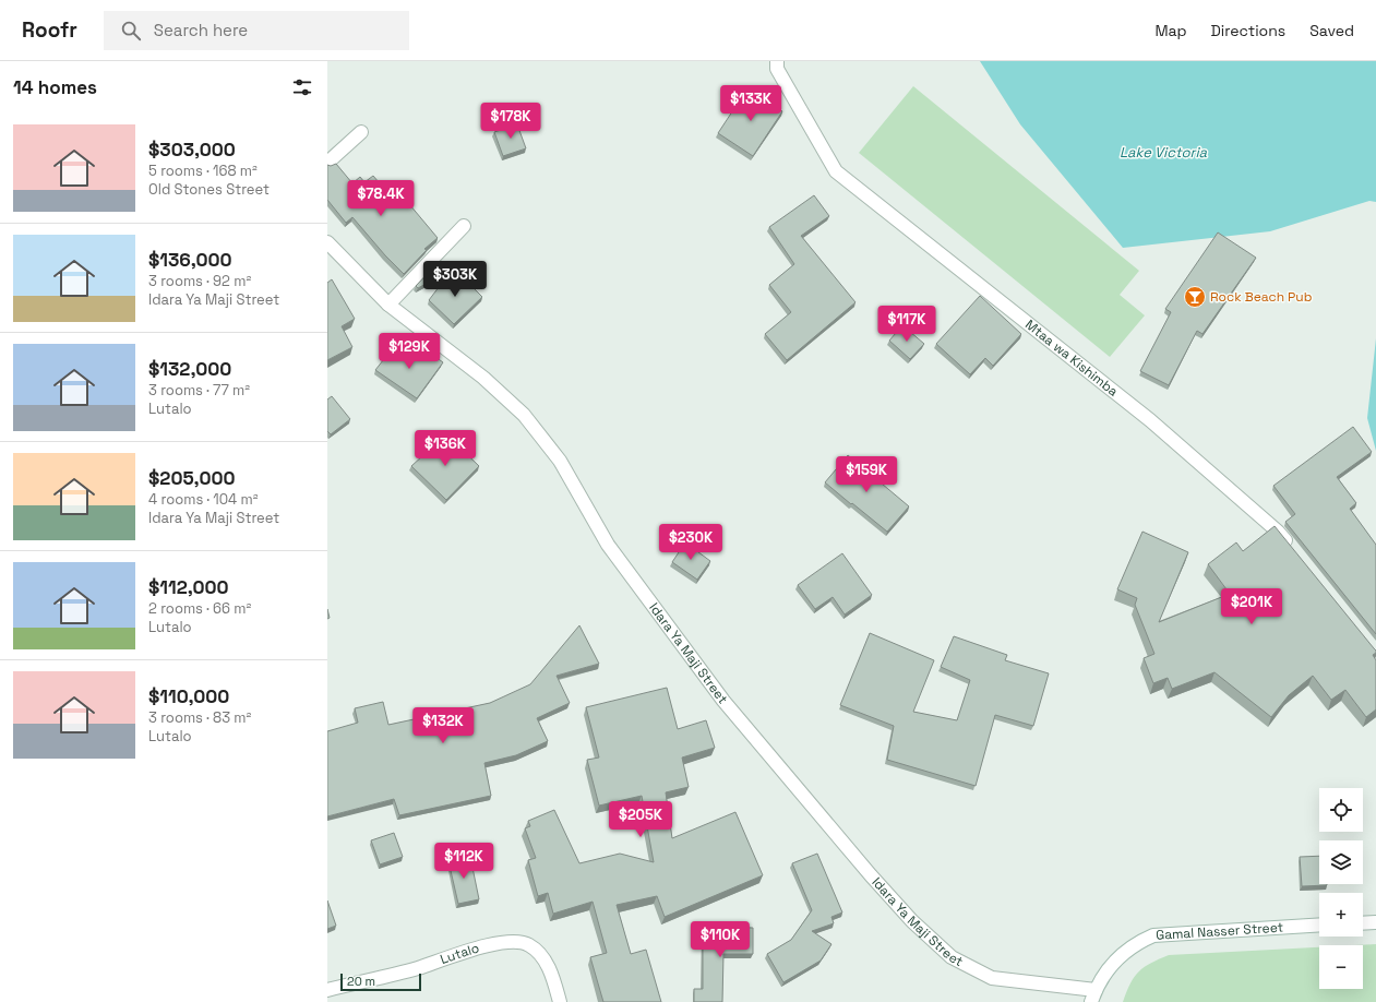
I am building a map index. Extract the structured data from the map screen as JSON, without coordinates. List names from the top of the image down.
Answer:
{
  "streets": {
    "street": [
      "Mtaa wa Kishimba",
      "Idara Ya Maji Street",
      "Gamal Nasser Street",
      "Lutalo"
    ]
  },
  "crossings": [
    ["Idara Ya Maji Street", "Gamal Nasser Street"]
  ],
  "water": ["Lake Victoria"],
  "places": {
    "bar": ["Rock Beach Pub"]
  },
  "scale_bar": "20 m",
  "page": {
    "header": "Roofr",
    "search": "Search here",
    "nav": ["Map", "Directions", "Saved"],
    "heading": "14 homes",
    "price": [
      "$133K",
      "$178K",
      "$78.4K",
      "$303K",
      "$117K",
      "$129K",
      "$136K",
      "$159K",
      "$230K",
      "$201K",
      "$132K",
      "$205K",
      "$112K",
      "$110K"
    ],
    "list": [
      {
        "name": "$303,000",
        "note": "5 rooms · 168 m² · Old Stones Street"
      },
      {
        "name": "$136,000",
        "note": "3 rooms · 92 m² · Idara Ya Maji Street"
      },
      {
        "name": "$132,000",
        "note": "3 rooms · 77 m² · Lutalo"
      },
      {
        "name": "$205,000",
        "note": "4 rooms · 104 m² · Idara Ya Maji Street"
      },
      {
        "name": "$112,000",
        "note": "2 rooms · 66 m² · Lutalo"
      },
      {
        "name": "$110,000",
        "note": "3 rooms · 83 m² · Lutalo"
      }
    ],
    "map_buttons": ["+", "−"],
    "scale": "20 m"
  }
}
